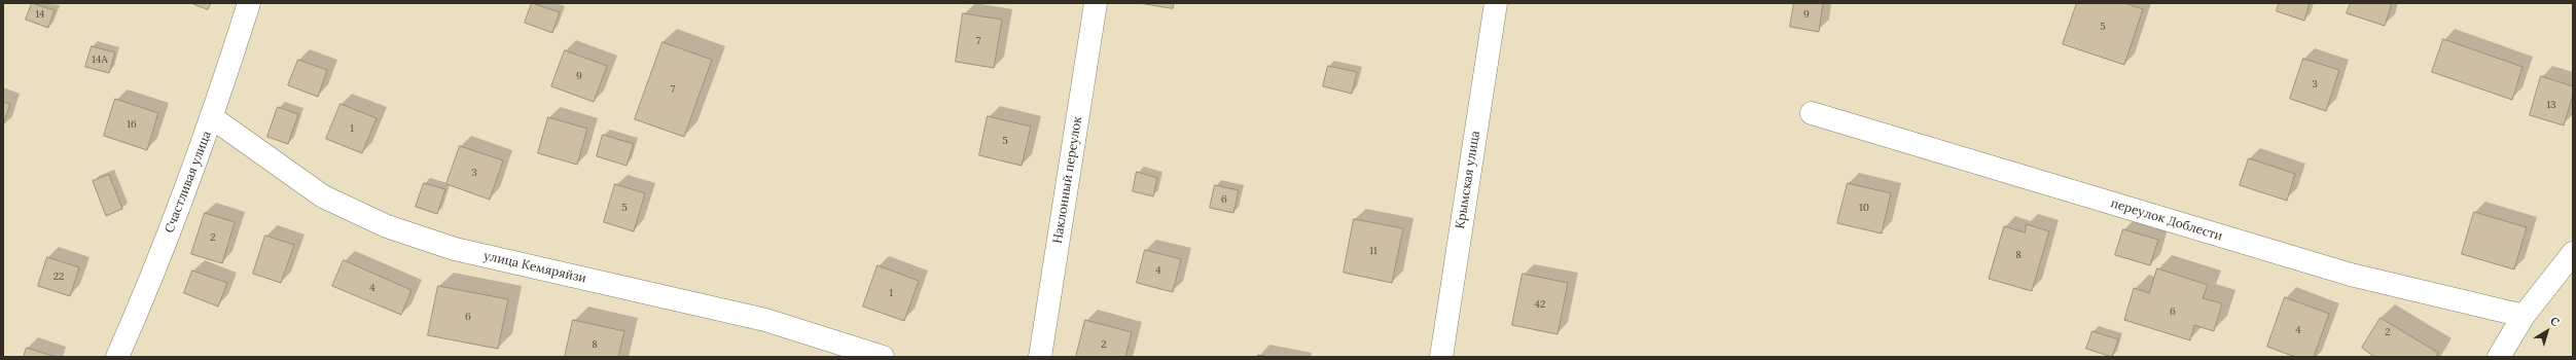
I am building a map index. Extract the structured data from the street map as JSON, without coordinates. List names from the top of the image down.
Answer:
{
  "streets": {
    "street": [
      "Наклонный переулок",
      "Крымская улица",
      "Счастливая улица",
      "переулок Доблести",
      "улица Кемяряйзи"
    ]
  },
  "crossings": [
    ["Счастливая улица", "улица Кемяряйзи"]
  ],
  "house_numbers": [
    "14",
    "9",
    "5",
    "7",
    "14А",
    "9",
    "3",
    "7",
    "13",
    "16",
    "1",
    "5",
    "3",
    "6",
    "5",
    "10",
    "2",
    "11",
    "8",
    "4",
    "22",
    "4",
    "1",
    "42",
    "6",
    "6",
    "4",
    "2",
    "8",
    "2"
  ],
  "north": "top right"
}
